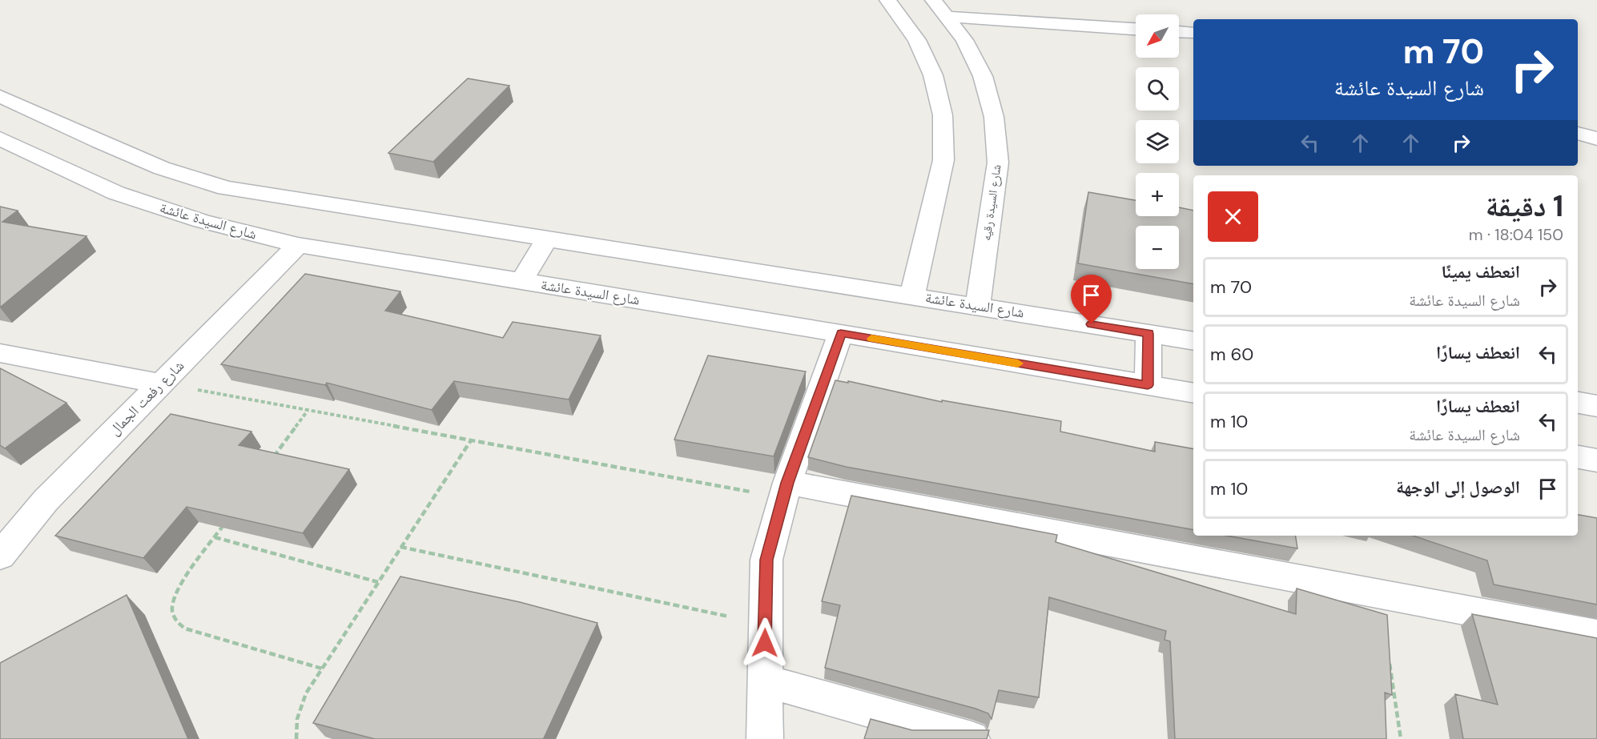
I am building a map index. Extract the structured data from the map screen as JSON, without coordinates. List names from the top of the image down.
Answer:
{
  "streets": {
    "street": ["شارع السيدة رقيه", "شارع السيدة عائشة", "شارع رفعت الجمال"]
  },
  "crossings": [
    ["شارع السيدة رقيه", "شارع السيدة عائشة"],
    ["شارع السيدة عائشة", "شارع رفعت الجمال"]
  ],
  "north": "bottom left",
  "page": {
    "map_buttons": ["+", "−"],
    "turn": ["70 m", "شارع السيدة عائشة"],
    "heading": ["1 دقيقة", "150 m · 18:04"],
    "list": [
      {
        "name": "انعطف يمينًا",
        "note": "شارع السيدة عائشة",
        "value": "70 m"
      },
      {
        "name": "انعطف يسارًا",
        "value": "60 m"
      },
      {
        "name": "انعطف يسارًا",
        "note": "شارع السيدة عائشة",
        "value": "10 m"
      },
      {
        "name": "الوصول إلى الوجهة",
        "value": "10 m"
      }
    ]
  }
}
